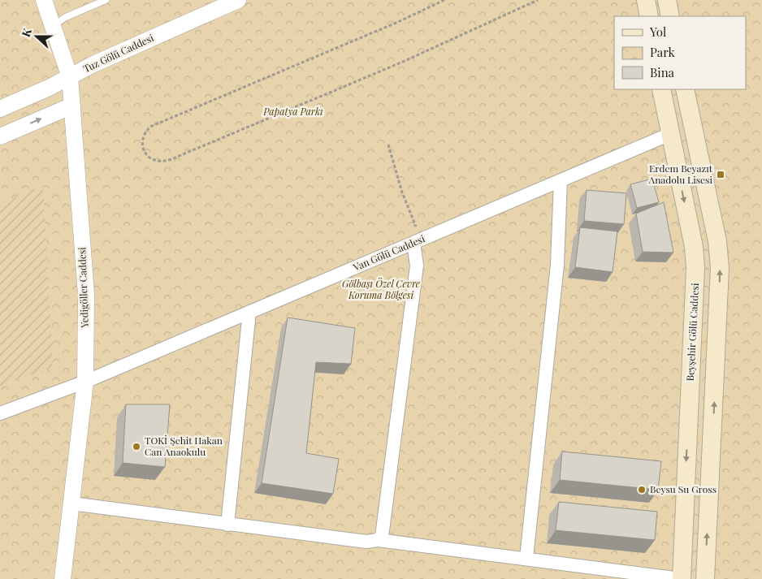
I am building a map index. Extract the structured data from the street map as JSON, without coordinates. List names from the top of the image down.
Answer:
{
  "streets": {
    "main road": ["Beyşehir Gölü Caddesi"],
    "street": ["Tuz Gölü Caddesi", "Van Gölü Caddesi", "Yedigöller Caddesi"]
  },
  "crossings": [
    ["Tuz Gölü Caddesi", "Yedigöller Caddesi"],
    ["Van Gölü Caddesi", "Yedigöller Caddesi"],
    ["Van Gölü Caddesi", "Beyşehir Gölü Caddesi"]
  ],
  "parks": ["Papatya Parkı", "Gölbaşı Özel Çevre Koruma Bölgesi"],
  "places": {
    "transit": ["Erdem Beyazıt Anadolu Lisesi"],
    "other": ["TOKİ Şehit Hakan Can Anaokulu", "Beysu Su Gross"]
  },
  "legend": ["Yol", "Park", "Bina"],
  "north": "left"
}
